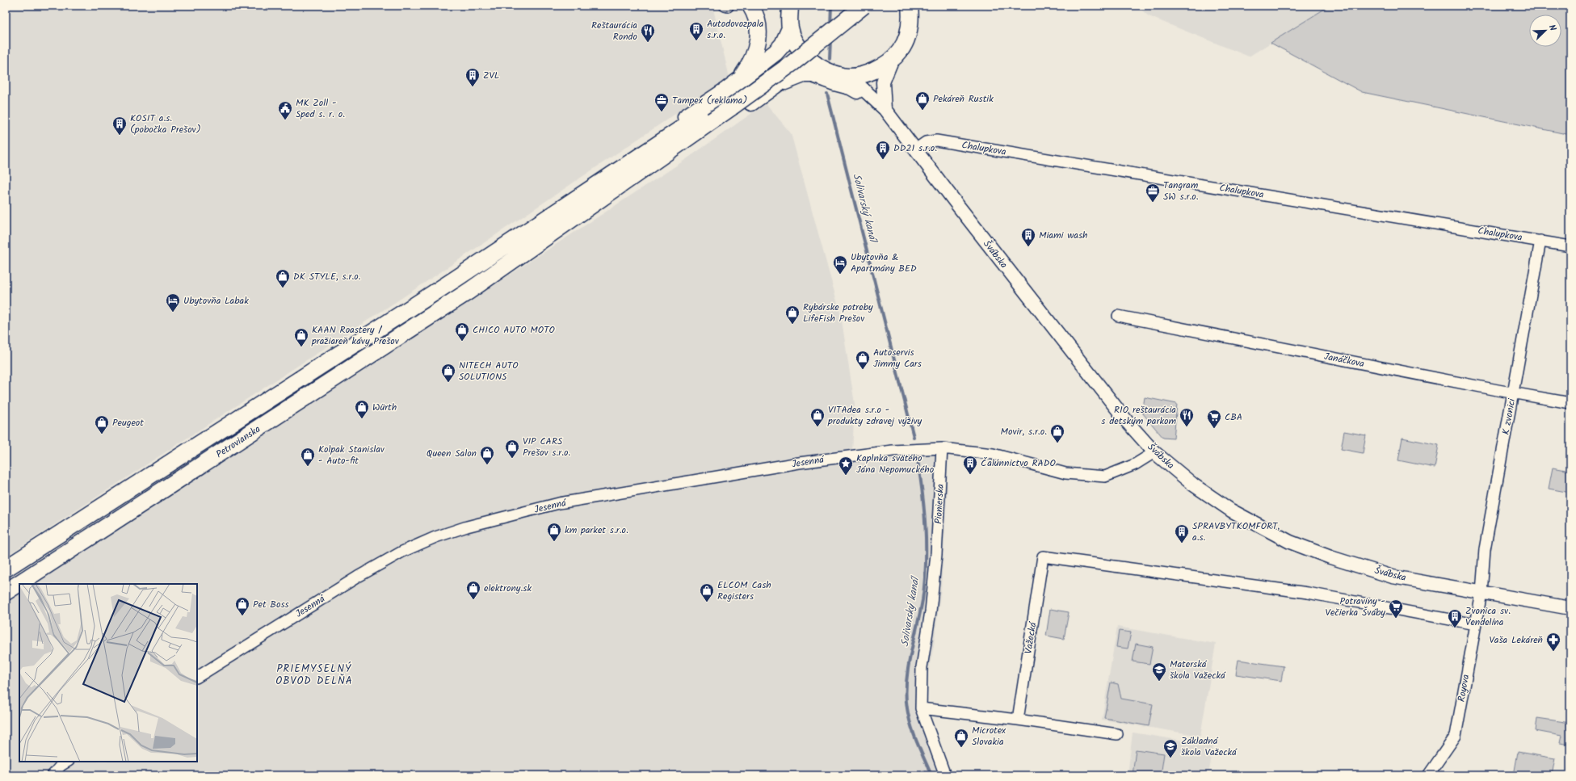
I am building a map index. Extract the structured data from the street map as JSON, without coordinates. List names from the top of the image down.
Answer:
{
  "streets": {
    "main road": ["Petrovianska"],
    "street": [
      "Chalupkova",
      "Švábska",
      "Janáčkova",
      "K zvonici",
      "Jesenná",
      "Pionierska",
      "Važecká",
      "Royova"
    ]
  },
  "crossings": [
    ["Chalupkova", "Švábska"],
    ["Chalupkova", "K zvonici"],
    ["Švábska", "K zvonici"],
    ["Švábska", "Royova"],
    ["Janáčkova", "K zvonici"],
    ["K zvonici", "Royova"],
    ["Jesenná", "Pionierska"],
    ["Važecká", "Royova"]
  ],
  "districts": ["PRIEMYSELNÝ OBVOD DELŇA"],
  "water": ["Solivarský kanál"],
  "places": {
    "building": [
      "Autodovozpala s.r.o.",
      "ZVL",
      "KOSIT a.s. (pobočka Prešov)",
      "DD21 s.r.o.",
      "Miami wash",
      "Čalúnnictvo RADO",
      "SPRAVBYTKOMFORT, a.s.",
      "Zvonica sv. Vendelína"
    ],
    "restaurant": ["Reštaurácia Rondo", "RIO reštaurácia s detským parkom"],
    "shop": [
      "Pekáreň Rustik",
      "DK STYLE, s.r.o.",
      "Rybárske potreby LifeFish Prešov",
      "CHICO AUTO MOTO",
      "KAAN Roastery / pražiareň kávy Prešov",
      "Autoservis Jimmy Cars",
      "NITECH AUTO SOLUTIONS",
      "Würth",
      "VITAdea s.r.o - produkty zdravej výživy",
      "Peugeot",
      "Movir, s.r.o.",
      "VIP CARS Prešov s.r.o.",
      "Queen Salon",
      "Kolpak Stanislav - Auto-fit",
      "km parket s.r.o.",
      "elektrony.sk",
      "ELCOM Cash Registers",
      "Pet Boss",
      "Microtex Slovakia"
    ],
    "office": ["Tampex (reklama)", "Tangram SW s.r.o."],
    "public building": ["MK Zoll - Sped s. r. o."],
    "hotel": ["Ubytovňa & Apartmány BED", "Ubytovňa Labak"],
    "supermarket": ["CBA", "Potraviny - Večierka Šváby"],
    "place": ["Kaplnka svätého Jána Nepomuckého"],
    "pharmacy": ["Vaša Lekáreň"],
    "school or university": ["Materská škola Važecká", "Základná škola Važecká"]
  },
  "north": "top right"
}
